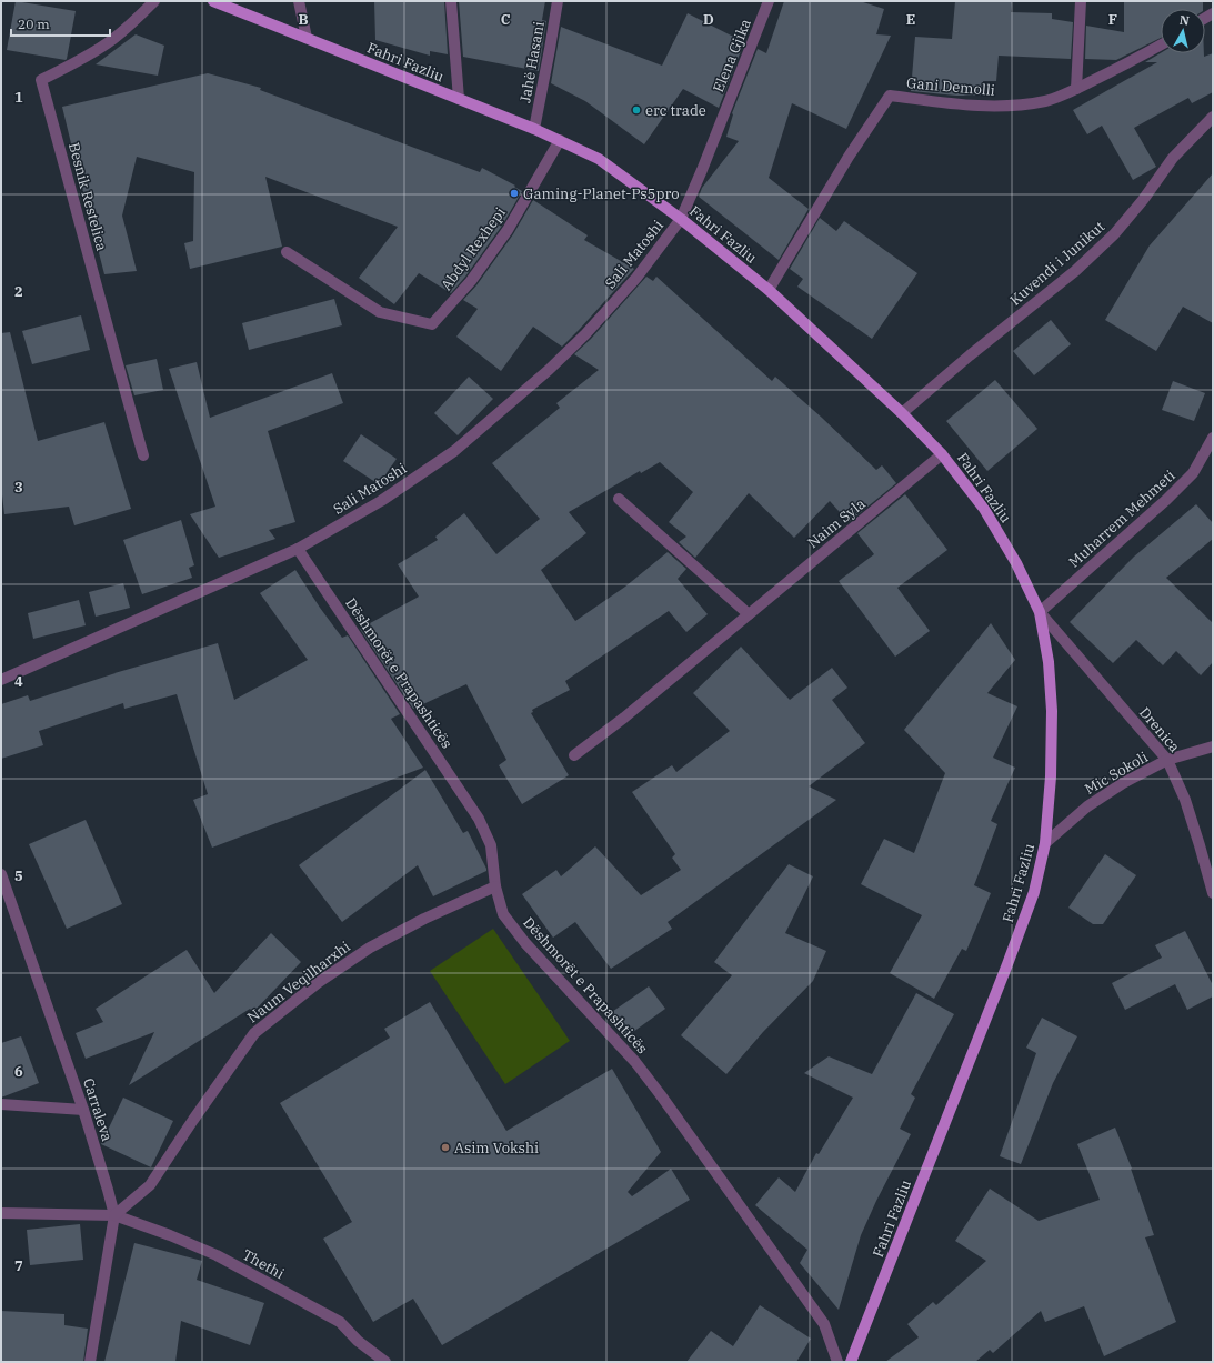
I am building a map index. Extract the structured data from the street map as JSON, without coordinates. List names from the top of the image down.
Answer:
{
  "streets": {
    "main road": ["Fahri Fazliu"],
    "street": [
      "Elena Gjika",
      "Jahë Hasani",
      "Gani Demolli",
      "Besnik Restelica",
      "Abdyl Rexhepi",
      "Sali Matoshi",
      "Kuvendi i Junikut",
      "Muharrem Mehmeti",
      "Naim Syla",
      "Dëshmorët e Prapashticës",
      "Drenica",
      "Mic Sokoli",
      "Naum Veqilharxhi",
      "Carraleva",
      "Thethi"
    ]
  },
  "crossings": [
    ["Elena Gjika", "Fahri Fazliu"],
    ["Elena Gjika", "Sali Matoshi"],
    ["Fahri Fazliu", "Jahë Hasani"],
    ["Fahri Fazliu", "Gani Demolli"],
    ["Fahri Fazliu", "Abdyl Rexhepi"],
    ["Fahri Fazliu", "Sali Matoshi"],
    ["Fahri Fazliu", "Kuvendi i Junikut"],
    ["Fahri Fazliu", "Muharrem Mehmeti"],
    ["Fahri Fazliu", "Naim Syla"],
    ["Fahri Fazliu", "Drenica"],
    ["Fahri Fazliu", "Mic Sokoli"],
    ["Sali Matoshi", "Dëshmorët e Prapashticës"],
    ["Muharrem Mehmeti", "Drenica"],
    ["Dëshmorët e Prapashticës", "Naum Veqilharxhi"],
    ["Drenica", "Mic Sokoli"],
    ["Naum Veqilharxhi", "Carraleva"],
    ["Naum Veqilharxhi", "Thethi"],
    ["Carraleva", "Thethi"]
  ],
  "places": ["erc trade", "Gaming-Planet-Ps5pro", "Asim Vokshi"],
  "scale_bar": "20 m",
  "north": "top",
  "grid": {
    "columns": [
      "B",
      "C",
      "D",
      "E",
      "F"
    ],
    "rows": [
      "1",
      "2",
      "3",
      "4",
      "5",
      "6",
      "7"
    ]
  }
}
